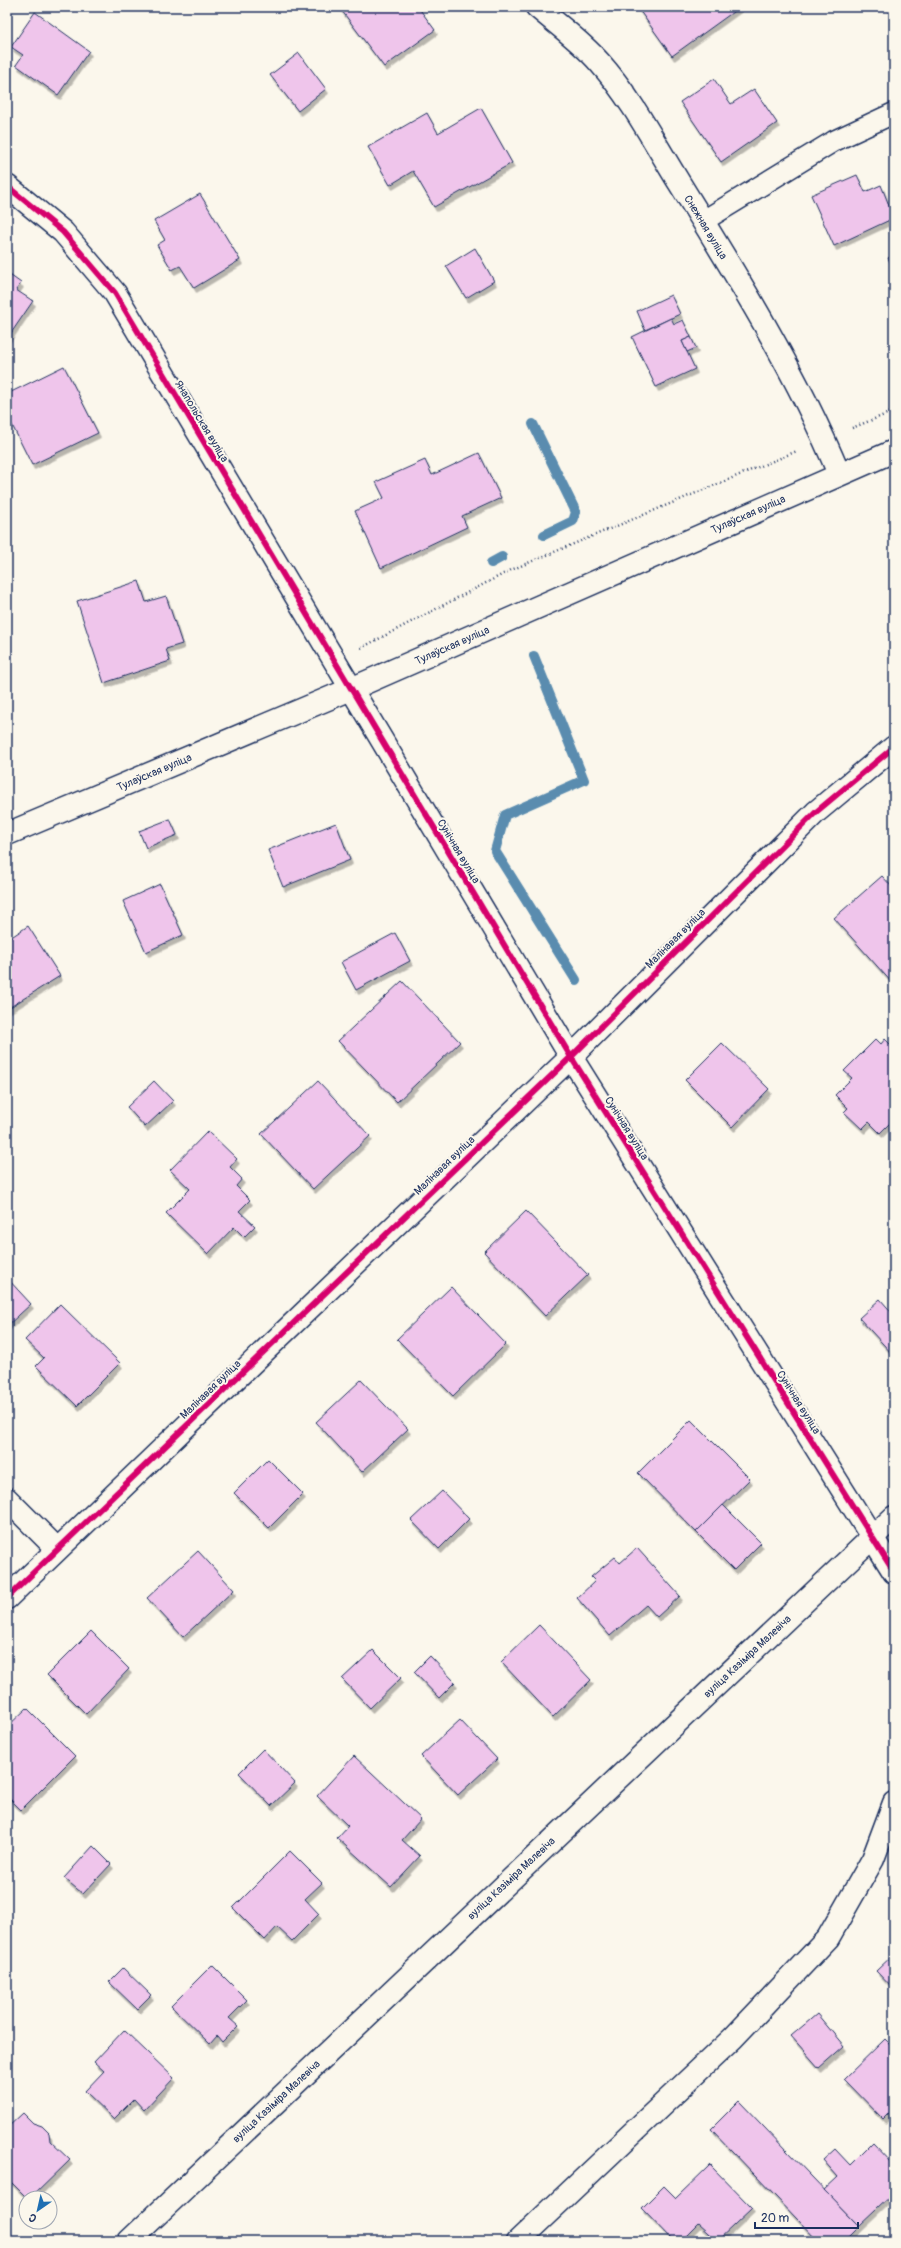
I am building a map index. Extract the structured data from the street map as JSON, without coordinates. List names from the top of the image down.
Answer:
{
  "streets": {
    "street": [
      "Снежная вуліца",
      "Янапольская вуліца",
      "Тулаўская вуліца",
      "Сунічная вуліца",
      "Малінавая вуліца",
      "вуліца Казіміра Малевіча"
    ]
  },
  "crossings": [
    ["Снежная вуліца", "Тулаўская вуліца"],
    ["Янапольская вуліца", "Тулаўская вуліца"],
    ["Янапольская вуліца", "Сунічная вуліца"],
    ["Тулаўская вуліца", "Сунічная вуліца"],
    ["Сунічная вуліца", "Малінавая вуліца"],
    ["Сунічная вуліца", "вуліца Казіміра Малевіча"]
  ],
  "scale_bar": "20 m",
  "north": "bottom left"
}
